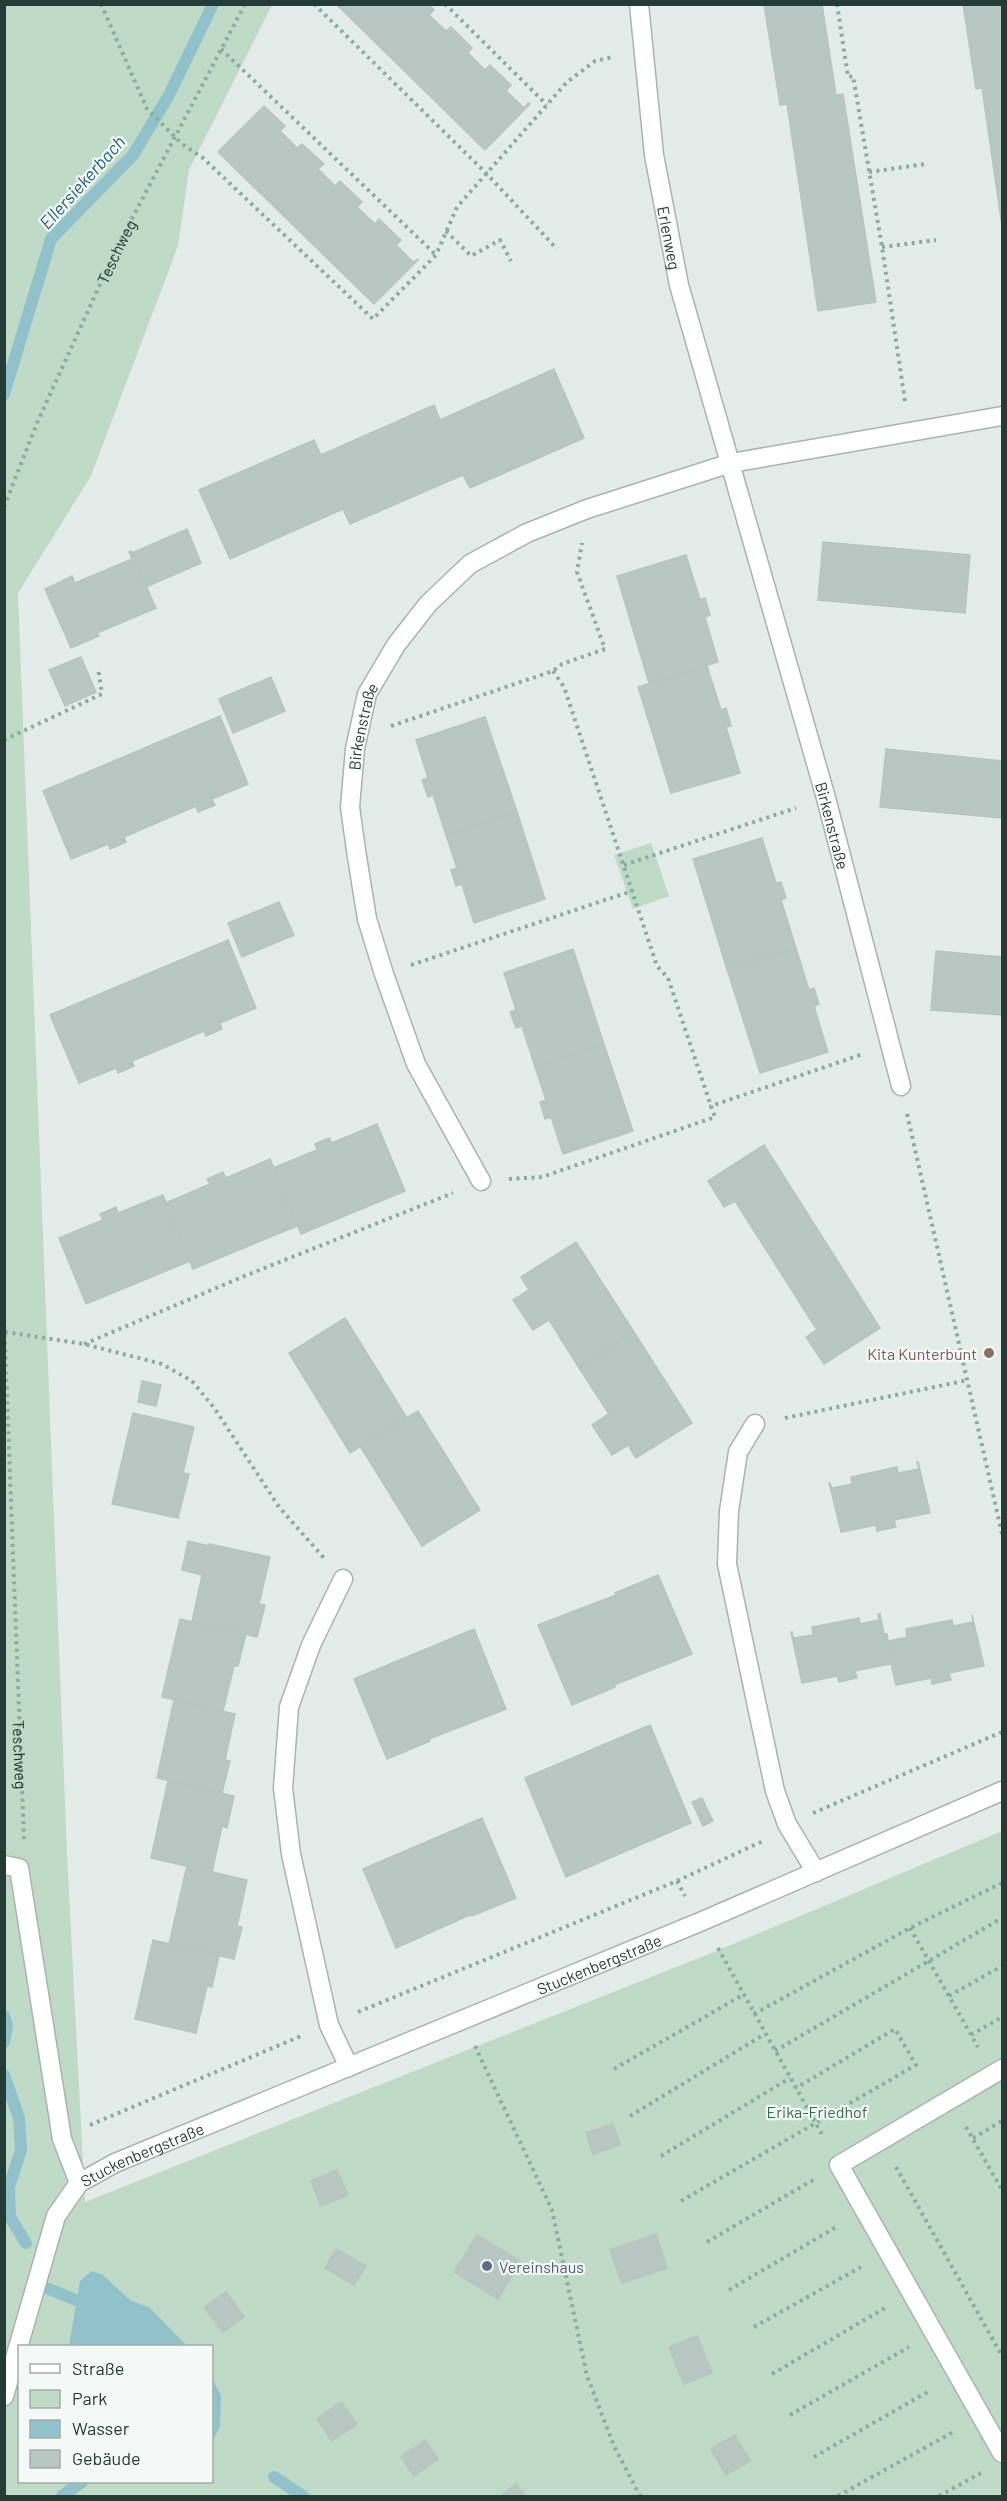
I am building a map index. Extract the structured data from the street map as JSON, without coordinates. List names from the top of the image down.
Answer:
{
  "streets": {
    "street": ["Erlenweg", "Birkenstraße", "Stuckenbergstraße"],
    "path": ["Teschweg"]
  },
  "crossings": [
    ["Erlenweg", "Birkenstraße"]
  ],
  "water": ["Ellersiekerbach"],
  "parks": ["Erika-Friedhof"],
  "places": ["Kita Kunterbunt", "Vereinshaus"],
  "legend": [
    "Straße",
    "Park",
    "Wasser",
    "Gebäude"
  ]
}
